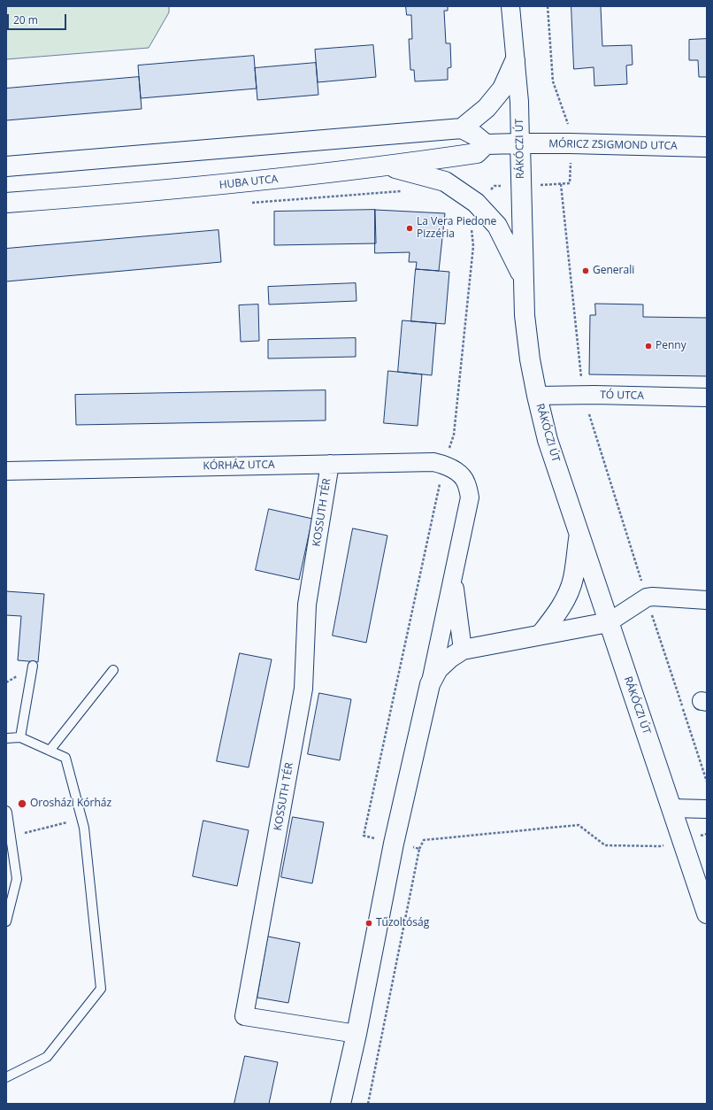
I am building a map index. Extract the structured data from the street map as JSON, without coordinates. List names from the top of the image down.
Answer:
{
  "streets": {
    "main road": ["MÓRICZ ZSIGMOND UTCA", "RÁKÓCZI ÚT", "HUBA UTCA"],
    "street": ["TÓ UTCA", "KÓRHÁZ UTCA", "KOSSUTH TÉR"]
  },
  "crossings": [
    ["MÓRICZ ZSIGMOND UTCA", "RÁKÓCZI ÚT"],
    ["RÁKÓCZI ÚT", "TÓ UTCA"],
    ["KÓRHÁZ UTCA", "KOSSUTH TÉR"]
  ],
  "places": [
    "La Vera Piedone Pizzéria",
    "Generali",
    "Penny",
    "Orosházi Kórház",
    "Tűzoltóság"
  ],
  "scale_bar": "20 m"
}
